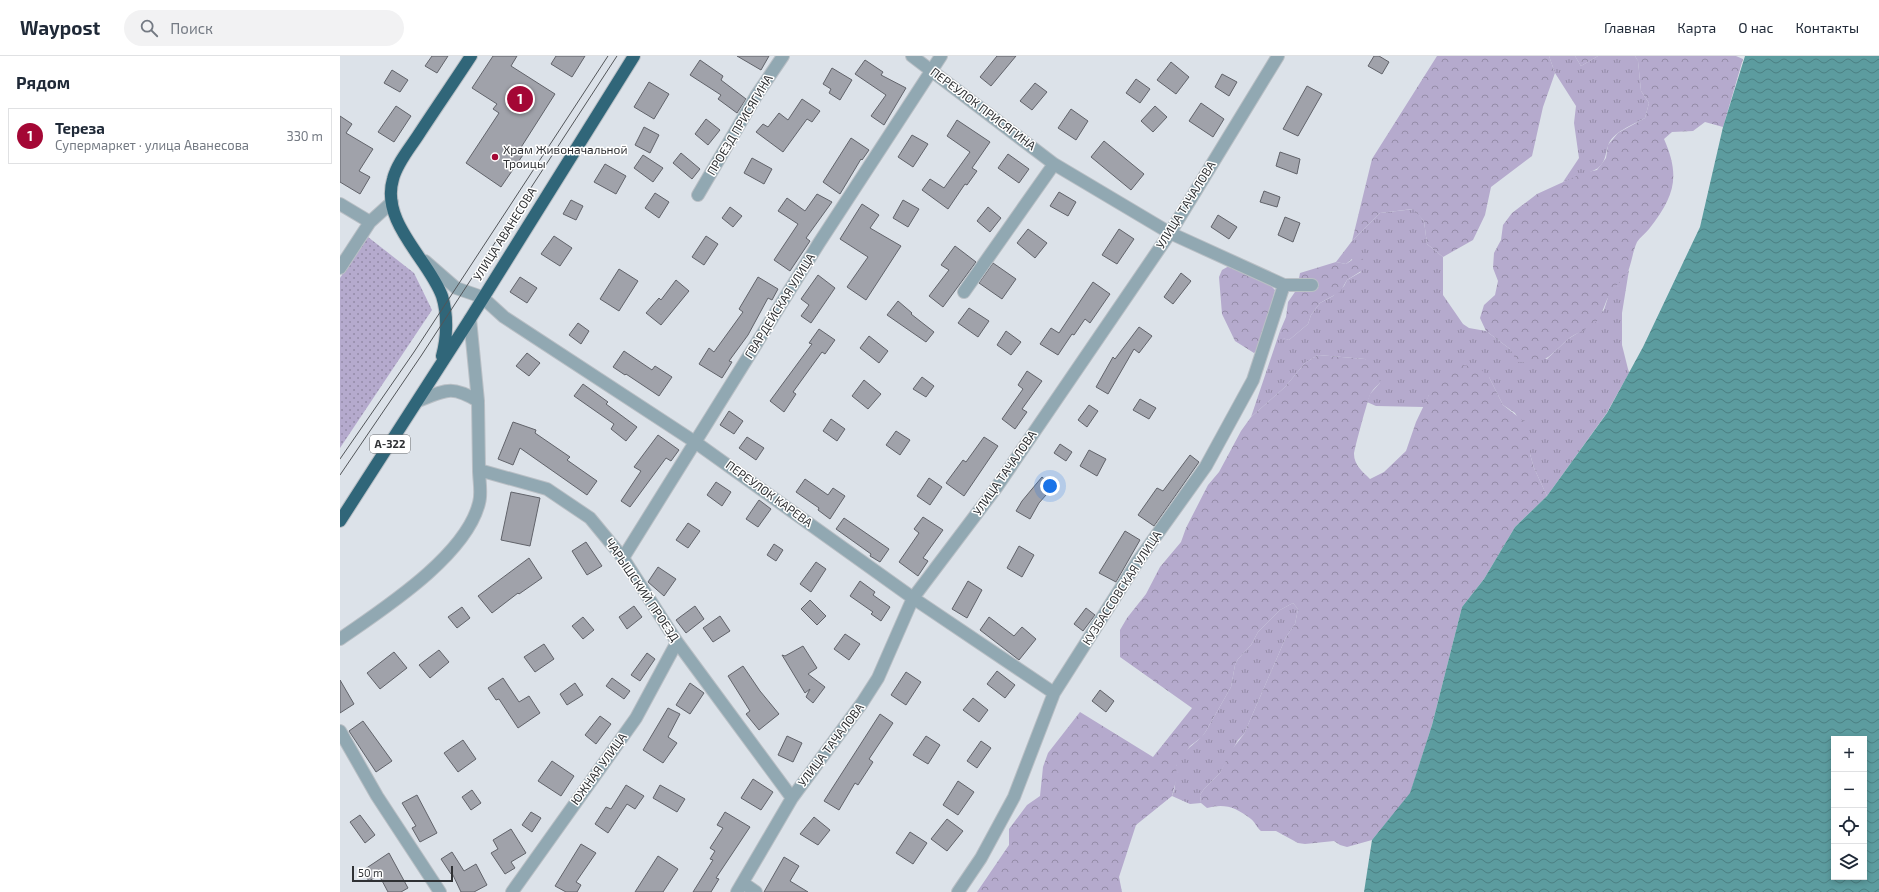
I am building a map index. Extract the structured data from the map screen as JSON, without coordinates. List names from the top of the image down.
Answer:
{
  "streets": {
    "highway": ["УЛИЦА АВАНЕСОВА", "А-322"],
    "street": [
      "ПЕРЕУЛОК ПРИСЯГИНА",
      "ПРОЕЗД ПРИСЯГИНА",
      "УЛИЦА ТАЧАЛОВА",
      "ГВАРДЕЙСКАЯ УЛИЦА",
      "ПЕРЕУЛОК КАРЕВА",
      "КУЗБАССОВСКАЯ УЛИЦА",
      "ЧАРЫШСКИЙ ПРОЕЗД",
      "ЮЖНАЯ УЛИЦА"
    ]
  },
  "crossings": [
    ["ПЕРЕУЛОК ПРИСЯГИНА", "УЛИЦА ТАЧАЛОВА"],
    ["ПЕРЕУЛОК ПРИСЯГИНА", "ГВАРДЕЙСКАЯ УЛИЦА"],
    ["ПЕРЕУЛОК ПРИСЯГИНА", "КУЗБАССОВСКАЯ УЛИЦА"],
    ["УЛИЦА ТАЧАЛОВА", "ПЕРЕУЛОК КАРЕВА"],
    ["УЛИЦА ТАЧАЛОВА", "ЧАРЫШСКИЙ ПРОЕЗД"],
    ["УЛИЦА АВАНЕСОВА", "ПЕРЕУЛОК КАРЕВА"],
    ["ГВАРДЕЙСКАЯ УЛИЦА", "ПЕРЕУЛОК КАРЕВА"],
    ["ГВАРДЕЙСКАЯ УЛИЦА", "ЧАРЫШСКИЙ ПРОЕЗД"],
    ["ПЕРЕУЛОК КАРЕВА", "КУЗБАССОВСКАЯ УЛИЦА"],
    ["ЧАРЫШСКИЙ ПРОЕЗД", "ЮЖНАЯ УЛИЦА"]
  ],
  "places": ["Храм Живоначальной Троицы"],
  "scale_bar": "50 m",
  "page": {
    "header": "Waypost",
    "search": "Поиск",
    "nav": [
      "Главная",
      "Карта",
      "О нас",
      "Контакты"
    ],
    "heading": "Рядом",
    "pins": "1",
    "list": [
      {
        "mark": "1",
        "name": "Тереза",
        "note": "Супермаркет · улица Аванесова",
        "value": "330 m"
      }
    ],
    "map_buttons": ["+", "−"],
    "scale": "50 m"
  }
}
